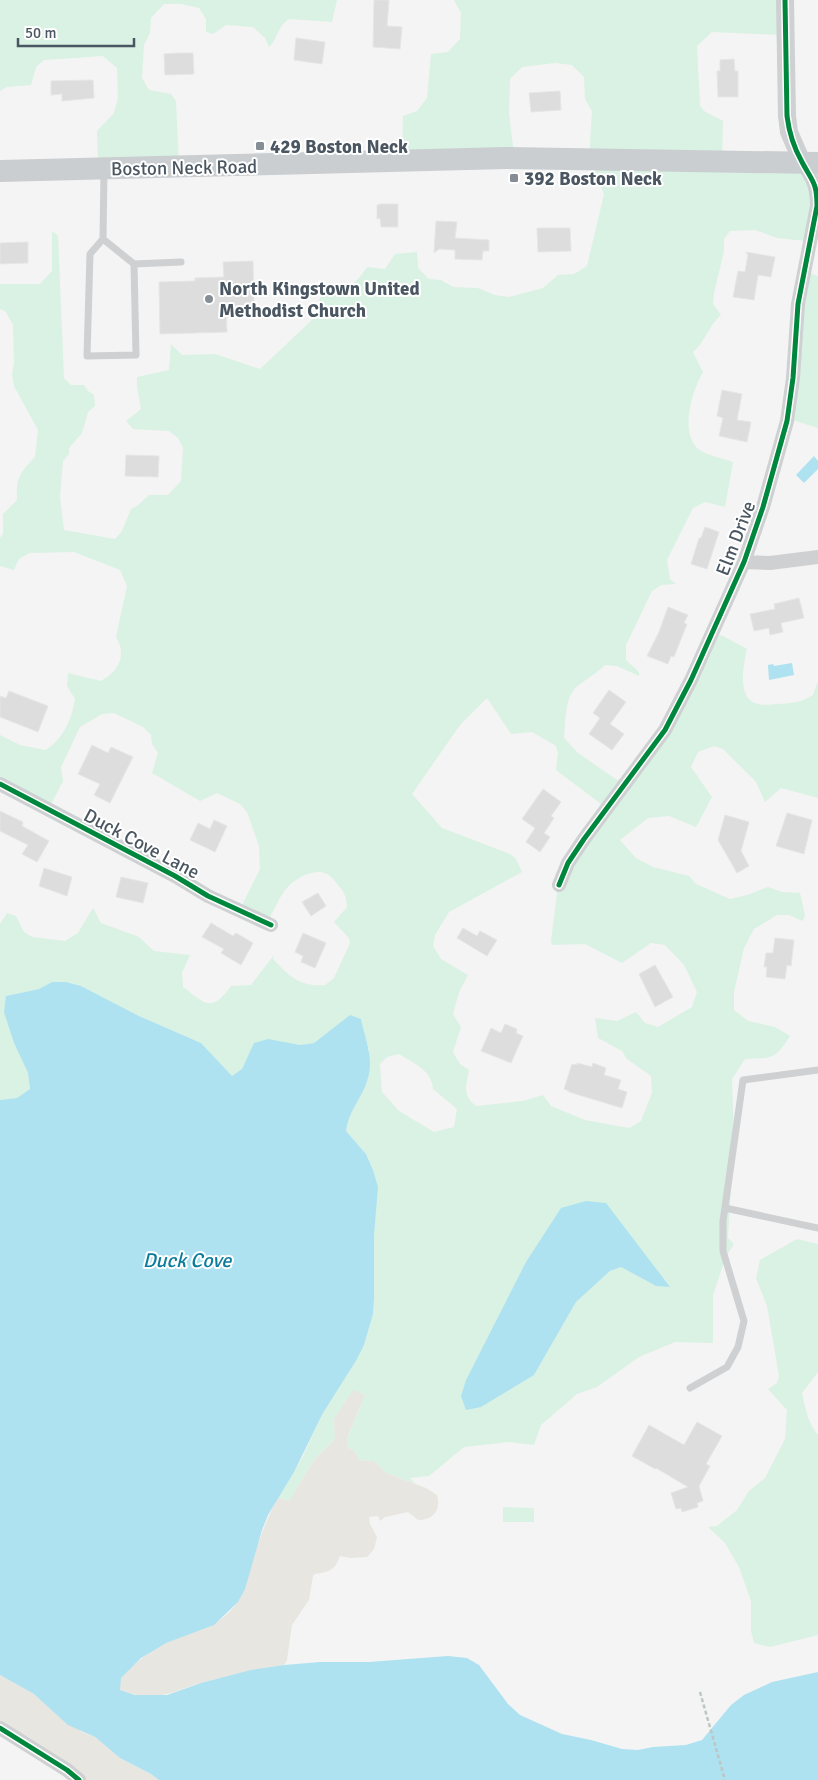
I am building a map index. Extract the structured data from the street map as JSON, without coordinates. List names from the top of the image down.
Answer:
{
  "streets": {
    "main road": ["Boston Neck Road"],
    "street": ["Elm Drive", "Duck Cove Lane"]
  },
  "crossings": [
    ["Boston Neck Road", "Elm Drive"]
  ],
  "water": ["Duck Cove"],
  "places": {
    "transit": ["429 Boston Neck", "392 Boston Neck"],
    "other": ["North Kingstown United Methodist Church"]
  },
  "scale_bar": "50 m"
}
